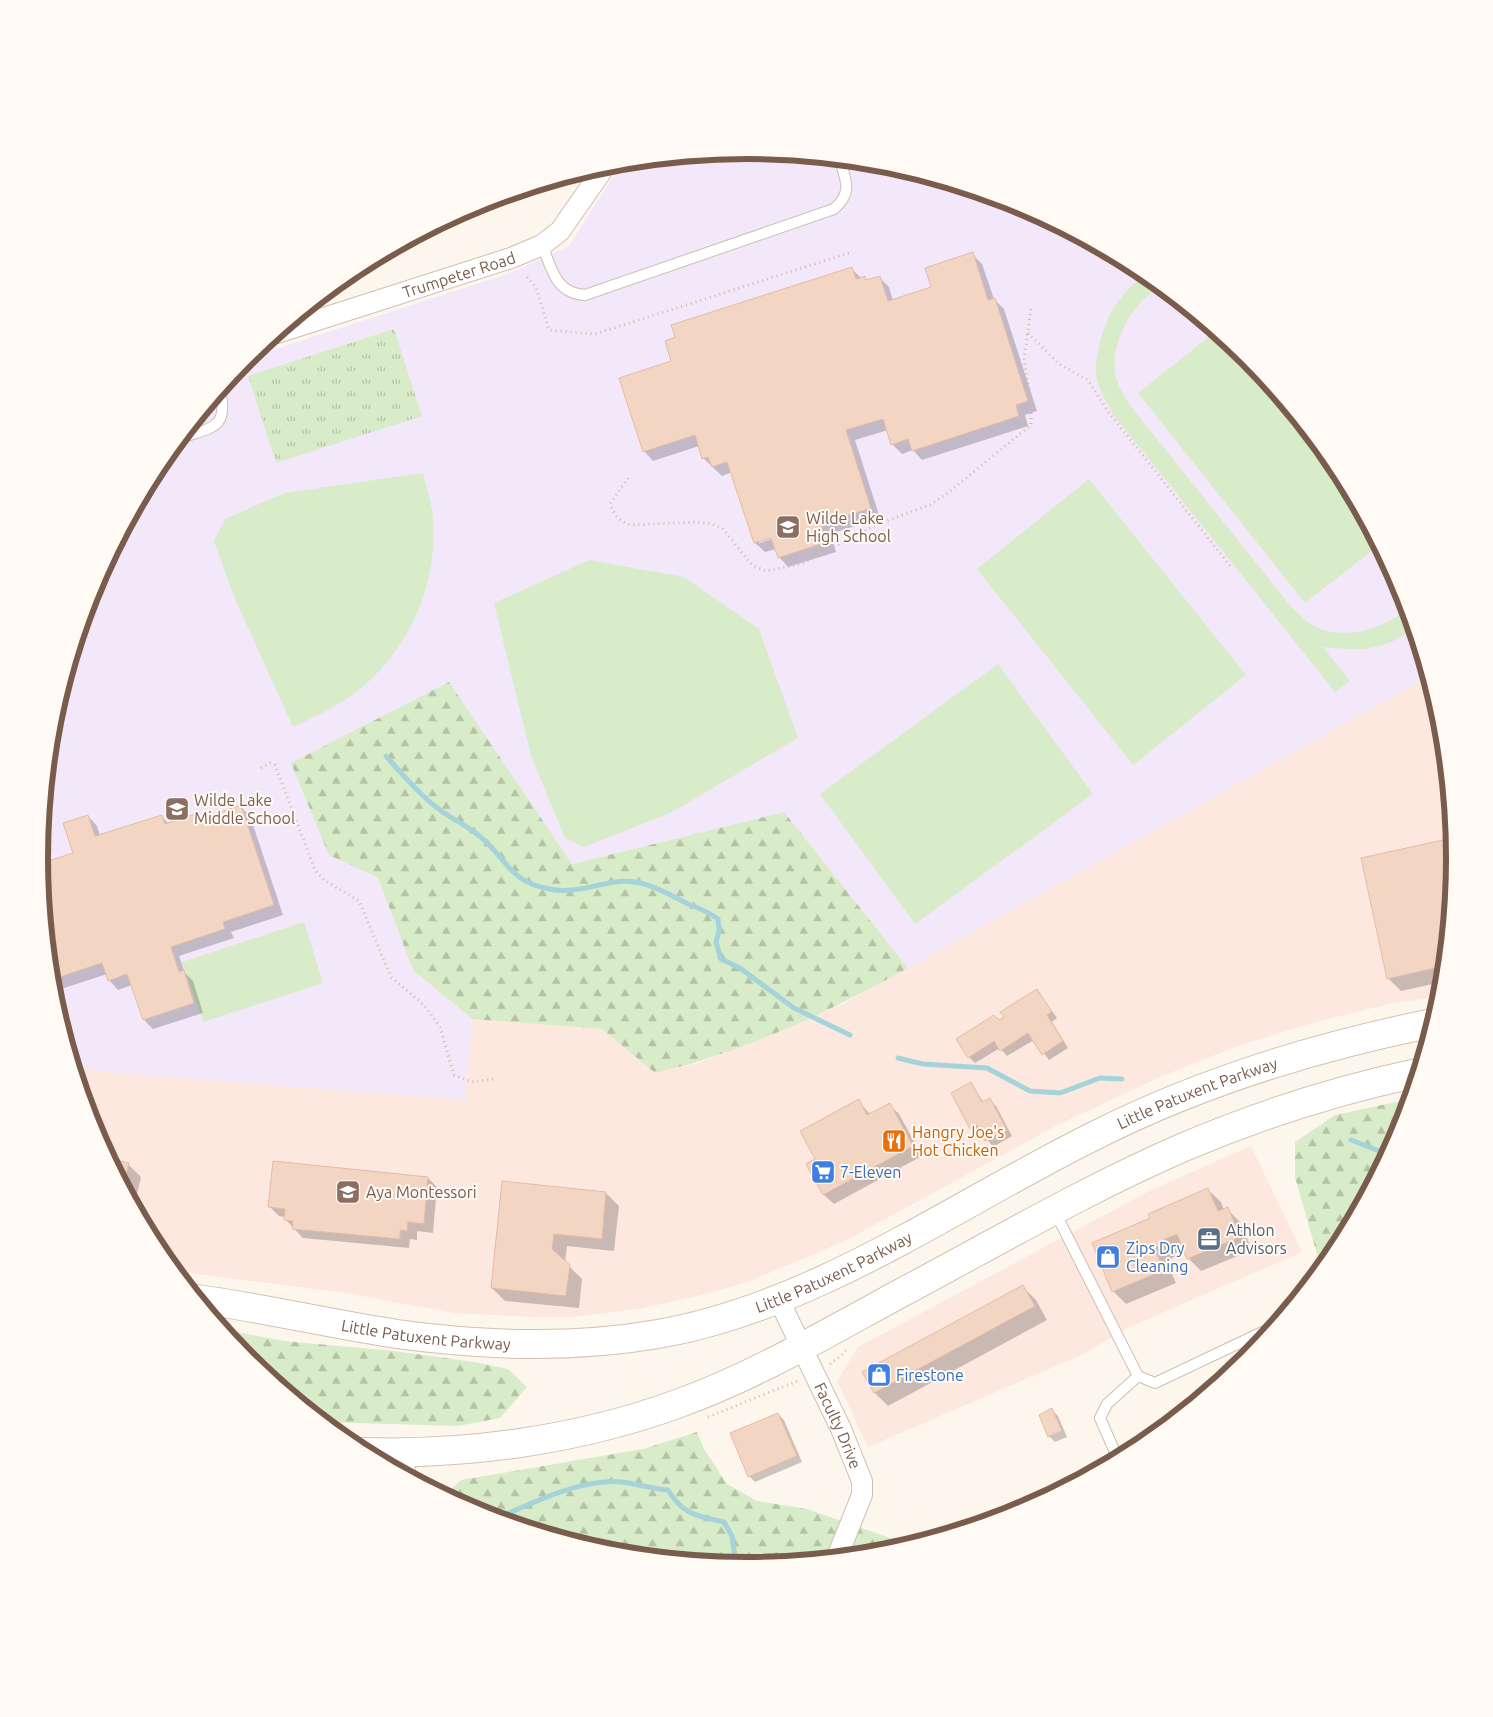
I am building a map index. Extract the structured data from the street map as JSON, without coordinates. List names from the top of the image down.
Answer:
{
  "streets": {
    "main road": ["Little Patuxent Parkway"],
    "street": ["Trumpeter Road", "Faculty Drive"]
  },
  "crossings": [
    ["Little Patuxent Parkway", "Faculty Drive"]
  ],
  "places": {
    "school or university": ["Wilde Lake High School", "Wilde Lake Middle School", "Aya Montessori"],
    "restaurant": ["Hangry Joe's Hot Chicken"],
    "supermarket": ["7-Eleven"],
    "office": ["Athlon Advisors"],
    "shop": ["Zips Dry Cleaning", "Firestone"]
  }
}
